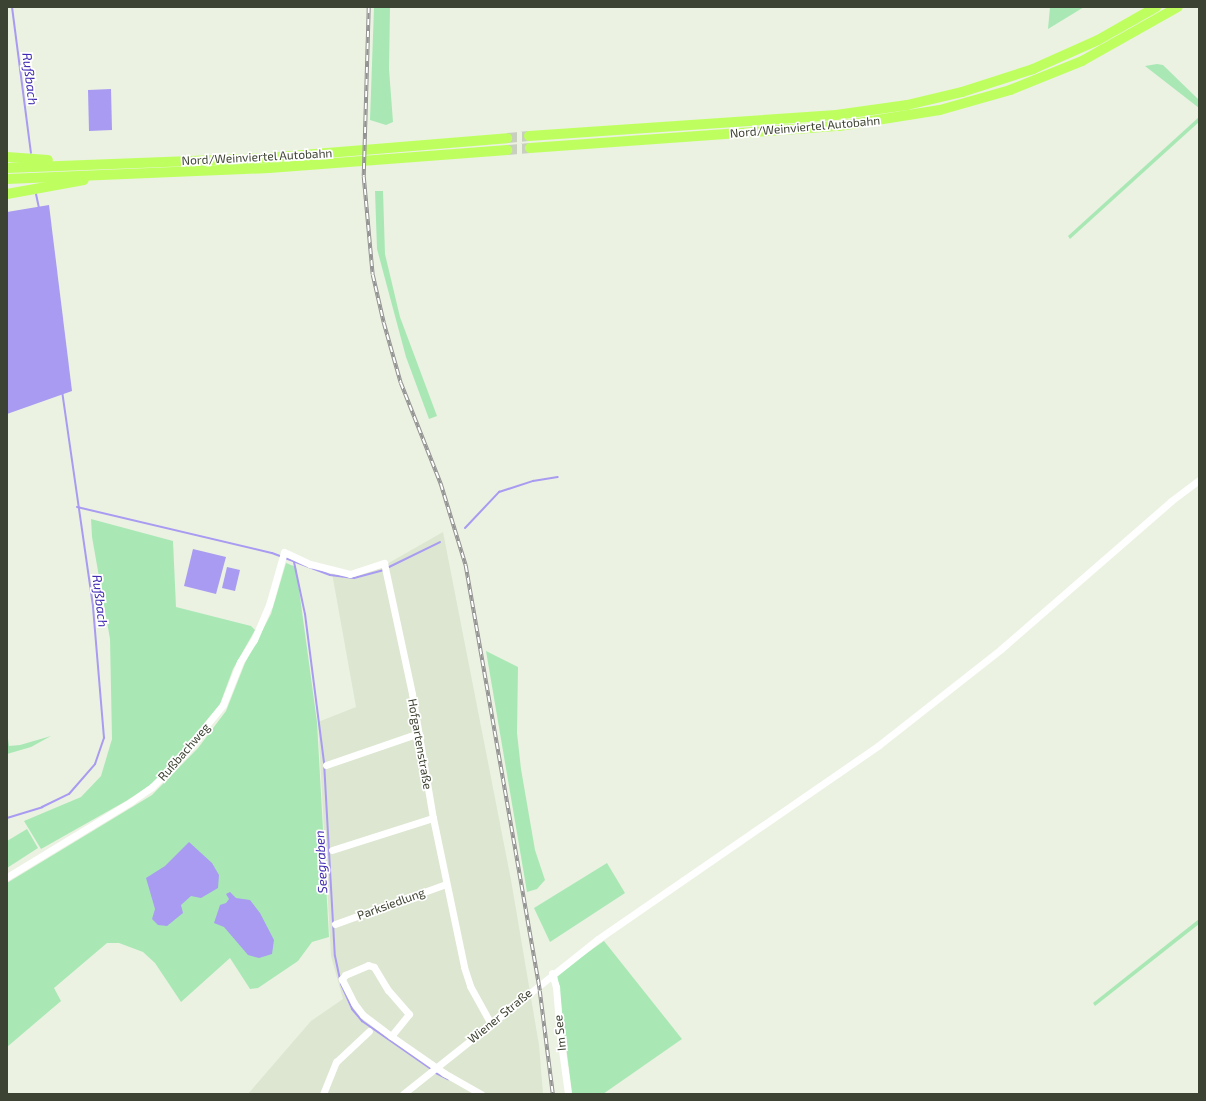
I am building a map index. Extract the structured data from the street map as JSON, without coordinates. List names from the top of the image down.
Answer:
{
  "streets": {
    "highway": ["Nord/Weinviertel Autobahn"],
    "street": [
      "Hofgartenstraße",
      "Rußbachweg",
      "Parksiedlung",
      "Wiener Straße",
      "Im See"
    ]
  },
  "crossings": [
    ["Hofgartenstraße", "Rußbachweg"],
    ["Hofgartenstraße", "Parksiedlung"],
    ["Hofgartenstraße", "Wiener Straße"],
    ["Wiener Straße", "Im See"]
  ],
  "water": ["Rußbach", "Seegraben"]
}
